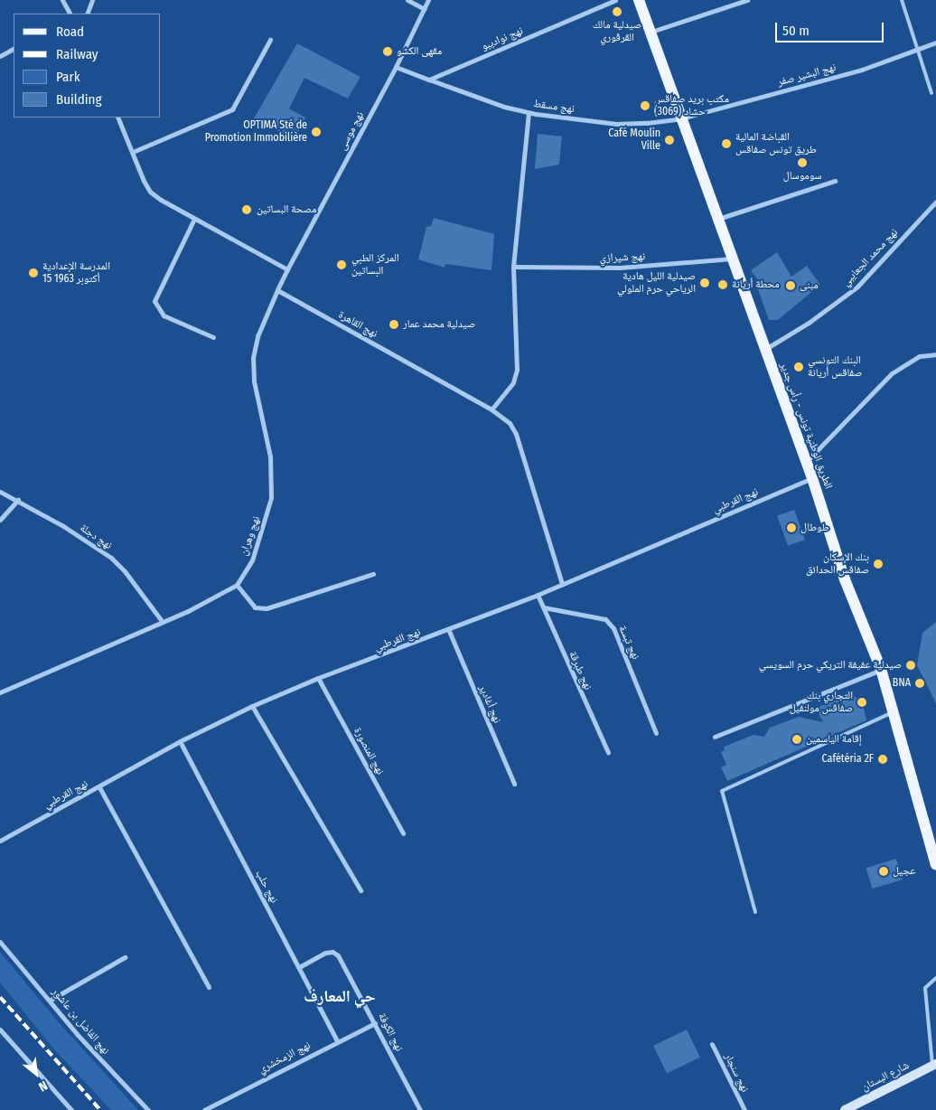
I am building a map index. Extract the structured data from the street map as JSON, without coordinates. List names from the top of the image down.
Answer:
{
  "streets": {
    "main road": ["الطريق الوطنية تونس - رأس جدير", "شارع البستان"],
    "street": [
      "نهج نواديبو",
      "نهج البشير صفر",
      "نهج مسقط",
      "نهج موسى",
      "نهج شيرازي",
      "نهج محمد الجعايبي",
      "نهج القاهرة",
      "نهج القرطبي",
      "نهج وهران",
      "نهج دجلة",
      "نهج تبسة",
      "نهج طبرقة",
      "نهج أغادير",
      "نهج المنصورة",
      "نهج حلب",
      "نهج الفاضل بن عاشور",
      "نهج الكوفة",
      "نهج الزمخشري",
      "نهج سنجار"
    ]
  },
  "crossings": [
    ["نهج نواديبو", "نهج مسقط"],
    ["نهج البشير صفر", "نهج مسقط"],
    ["نهج البشير صفر", "الطريق الوطنية تونس - رأس جدير"],
    ["نهج مسقط", "الطريق الوطنية تونس - رأس جدير"],
    ["نهج شيرازي", "الطريق الوطنية تونس - رأس جدير"],
    ["نهج محمد الجعايبي", "الطريق الوطنية تونس - رأس جدير"],
    ["نهج القاهرة", "نهج القرطبي"],
    ["نهج القاهرة", "نهج وهران"],
    ["الطريق الوطنية تونس - رأس جدير", "نهج القرطبي"],
    ["نهج القرطبي", "نهج طبرقة"],
    ["نهج القرطبي", "نهج أغادير"],
    ["نهج القرطبي", "نهج المنصورة"],
    ["نهج القرطبي", "نهج حلب"],
    ["نهج وهران", "نهج دجلة"],
    ["نهج تبسة", "نهج طبرقة"],
    ["نهج حلب", "نهج الكوفة"],
    ["نهج حلب", "نهج الزمخشري"],
    ["نهج الكوفة", "نهج الزمخشري"]
  ],
  "districts": ["حي المعارف"],
  "places": [
    "صيدلية مالك الڤرڤوري",
    "مقهى الكشو",
    "مكتب بريد صفاقس حشاد (3069)",
    "OPTIMA Sté de Promotion Immobilière",
    "Café Moulin Ville",
    "القباضة المالية طريق تونس صفاقس",
    "سوموسال",
    "مصحة البساتين",
    "المركز الطبي البساتين",
    "المدرسة الإعدادية 15 أكتوبر 1963",
    "صيدلية الليل هادية الرياحي حرم الملولي",
    "محطة أريانة",
    "مبنى",
    "صيدلية محمد عمار",
    "البنك التونسي صفاقس أريانة",
    "طوطال",
    "بنك الإسكان صفاقس الحدائق",
    "صيدلية عفيفة التريكي حرم السويسي",
    "BNA",
    "التجاري بنك صفاقس مولنفيل",
    "إقامة الياسمين",
    "Cafétéria 2F",
    "عجيل"
  ],
  "legend": [
    "Road",
    "Railway",
    "Park",
    "Building"
  ],
  "scale_bar": "50 m",
  "north": "bottom right"
}
